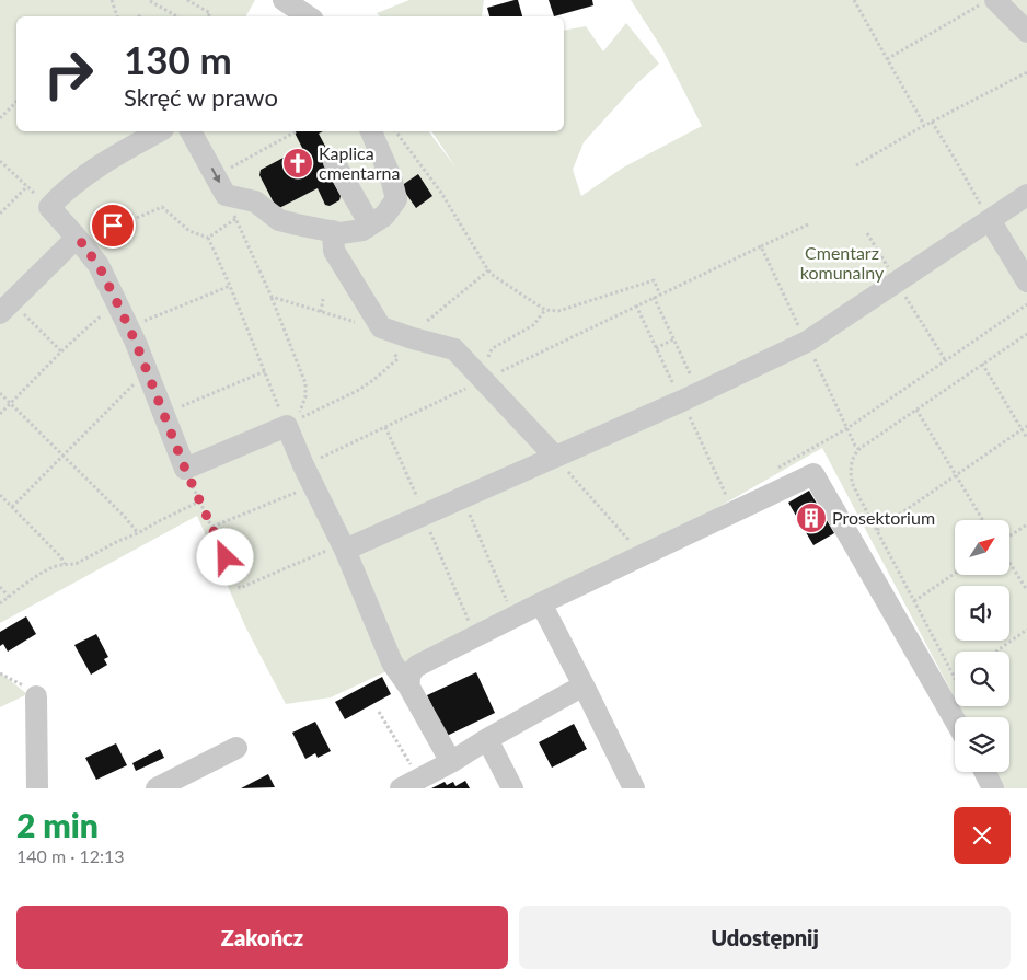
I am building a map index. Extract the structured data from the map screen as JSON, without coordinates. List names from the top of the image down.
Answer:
{
  "parks": ["Cmentarz komunalny"],
  "places": {
    "church": ["Kaplica cmentarna"],
    "building": ["Prosektorium"]
  },
  "north": "top right",
  "page": {
    "turn": ["130 m", "Skręć w prawo"],
    "heading": ["2 min", "140 m · 12:13"],
    "buttons": ["Zakończ", "Udostępnij"]
  }
}
